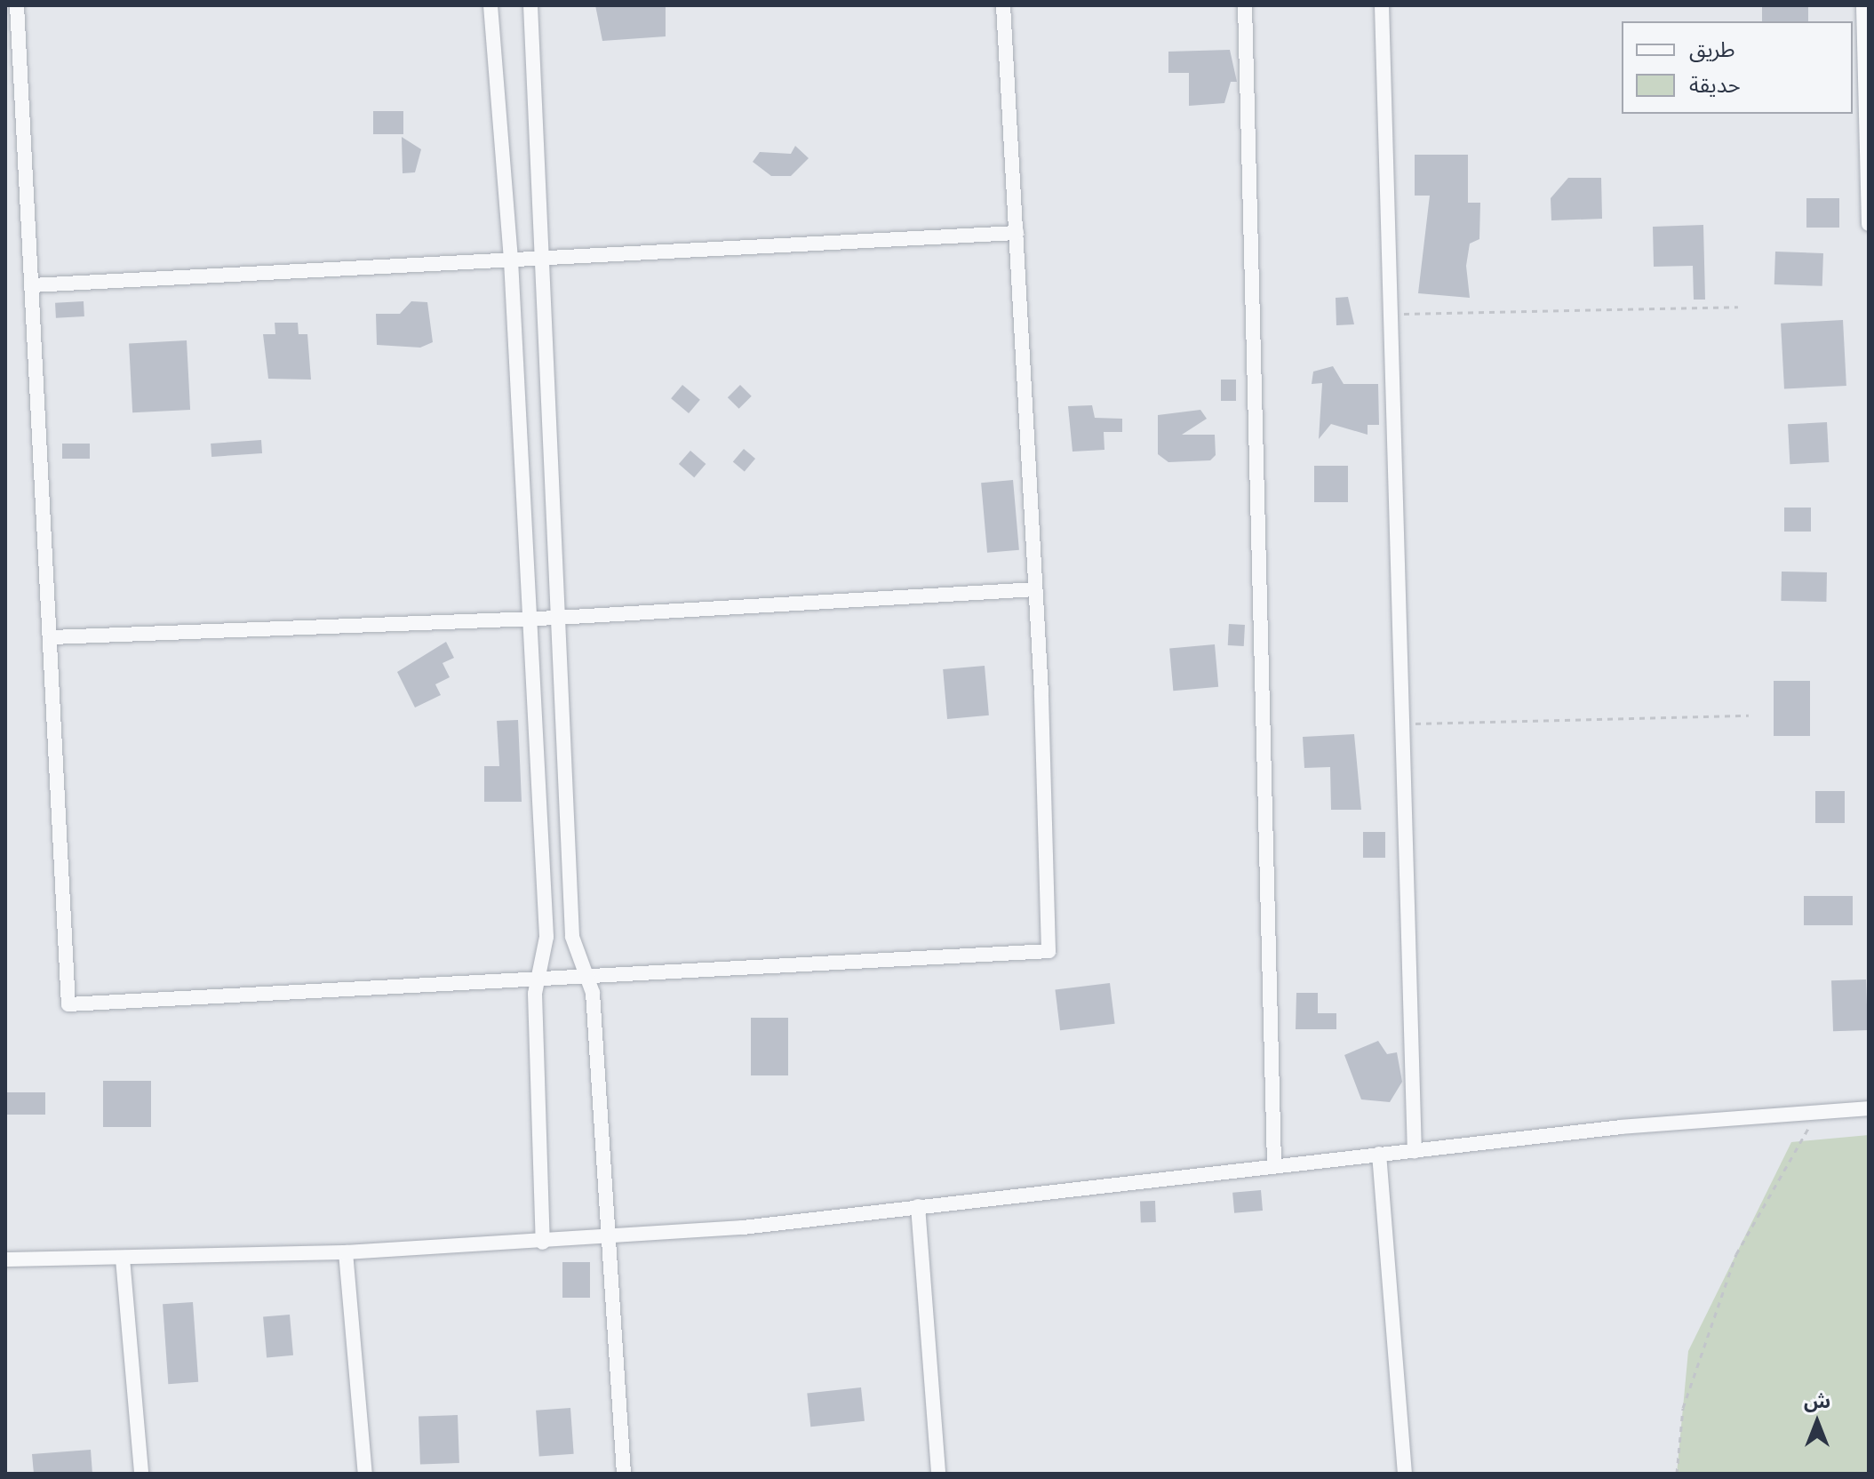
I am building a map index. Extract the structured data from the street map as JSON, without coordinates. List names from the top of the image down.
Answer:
{
  "legend": ["طريق", "حديقة"],
  "north": "top"
}
